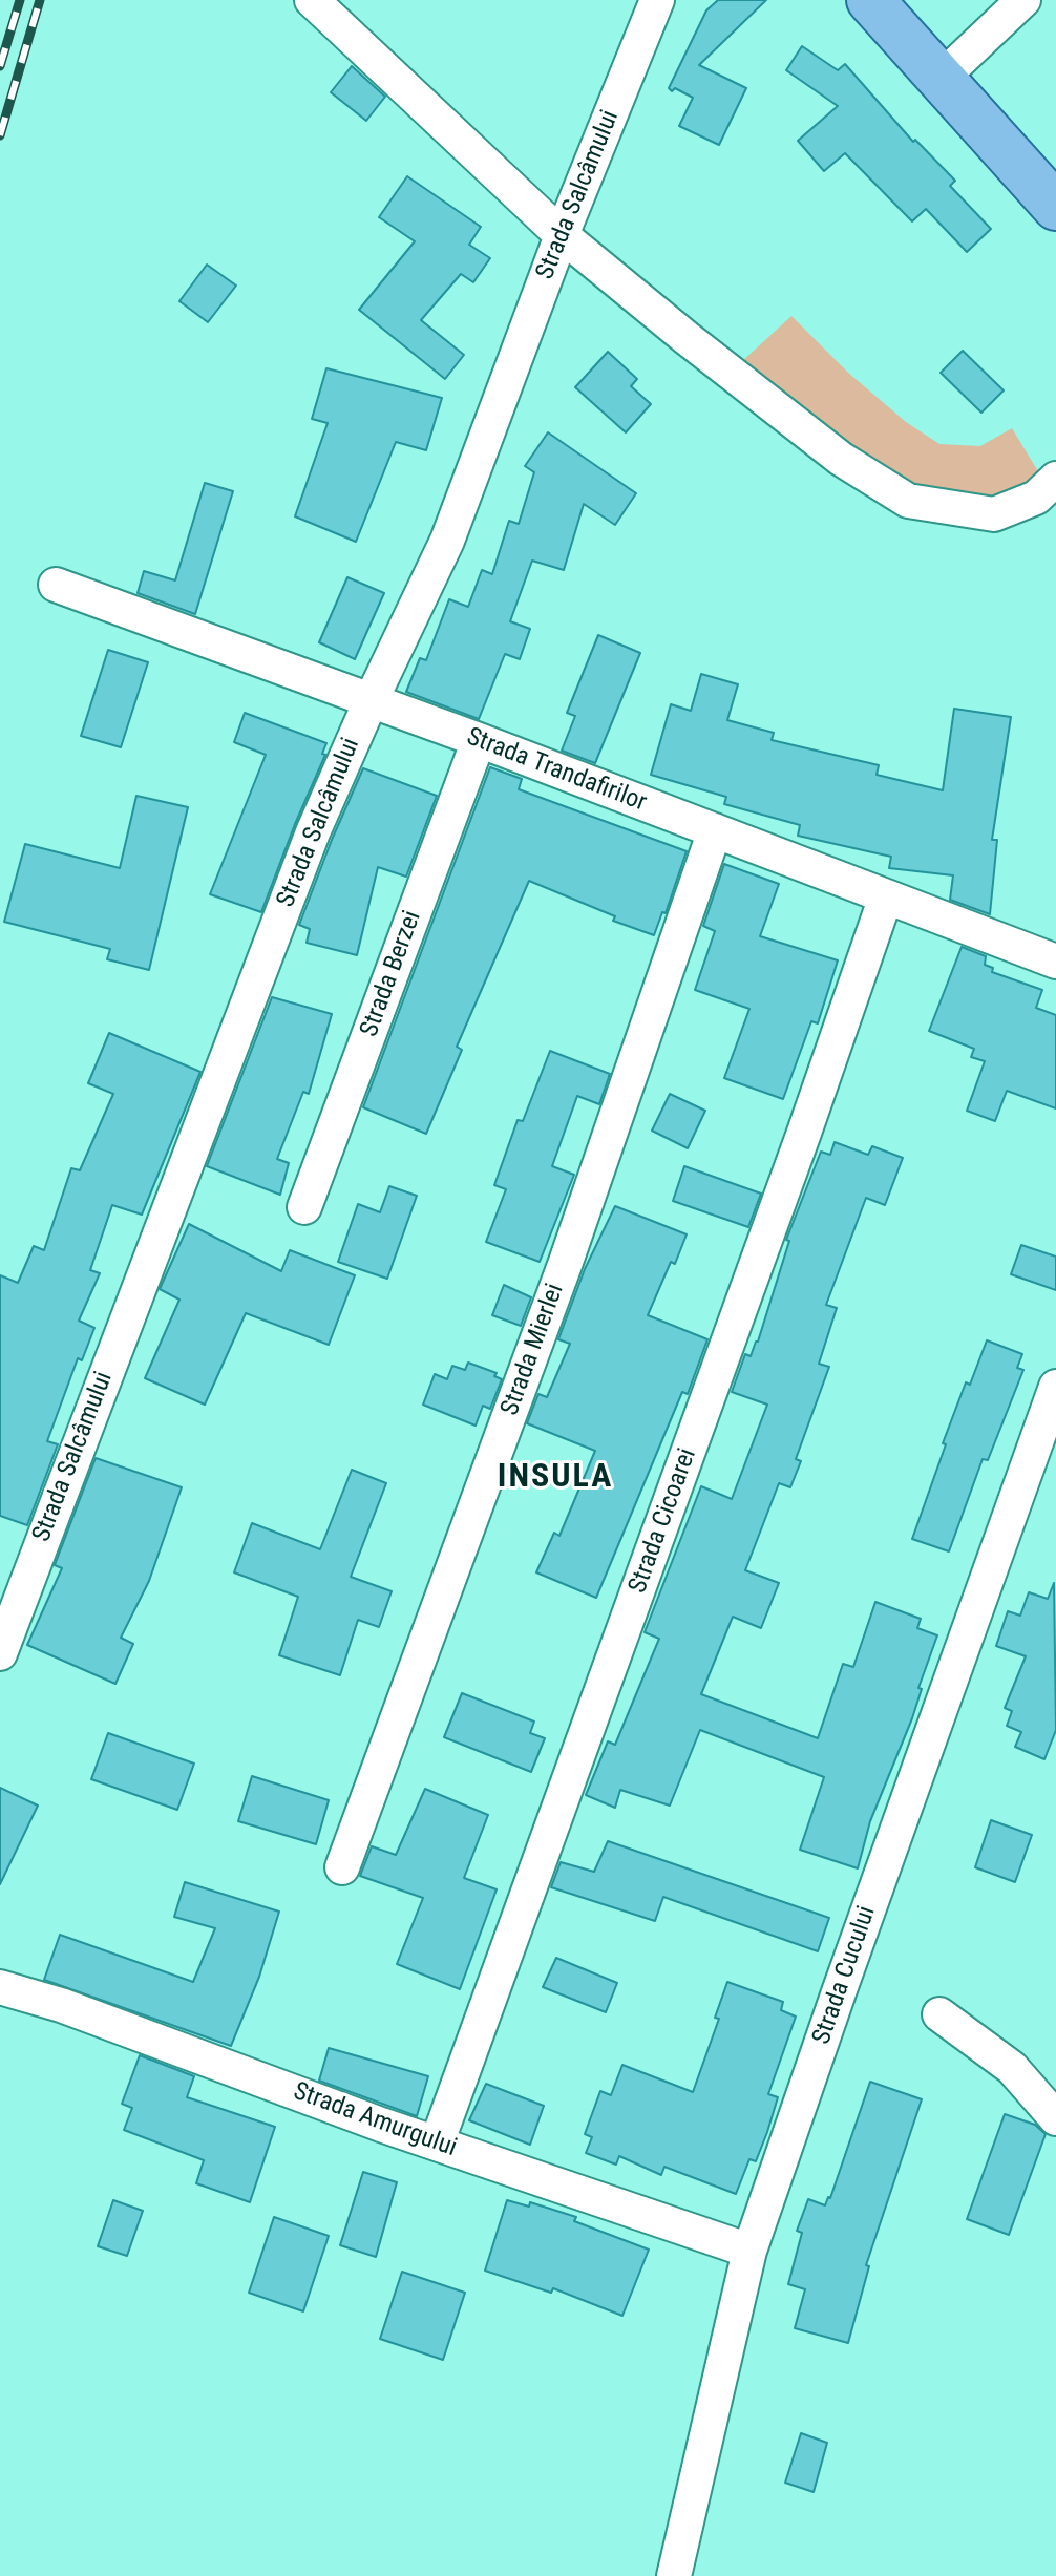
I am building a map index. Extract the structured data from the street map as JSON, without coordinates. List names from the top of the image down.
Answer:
{
  "streets": {
    "street": [
      "Strada Salcâmului",
      "Strada Trandafirilor",
      "Strada Berzei",
      "Strada Mierlei",
      "Strada Cicoarei",
      "Strada Cucului",
      "Strada Amurgului"
    ]
  },
  "crossings": [
    ["Strada Salcâmului", "Strada Trandafirilor"],
    ["Strada Trandafirilor", "Strada Berzei"],
    ["Strada Trandafirilor", "Strada Mierlei"],
    ["Strada Trandafirilor", "Strada Cicoarei"],
    ["Strada Cicoarei", "Strada Amurgului"],
    ["Strada Cucului", "Strada Amurgului"]
  ],
  "districts": ["INSULA"]
}
